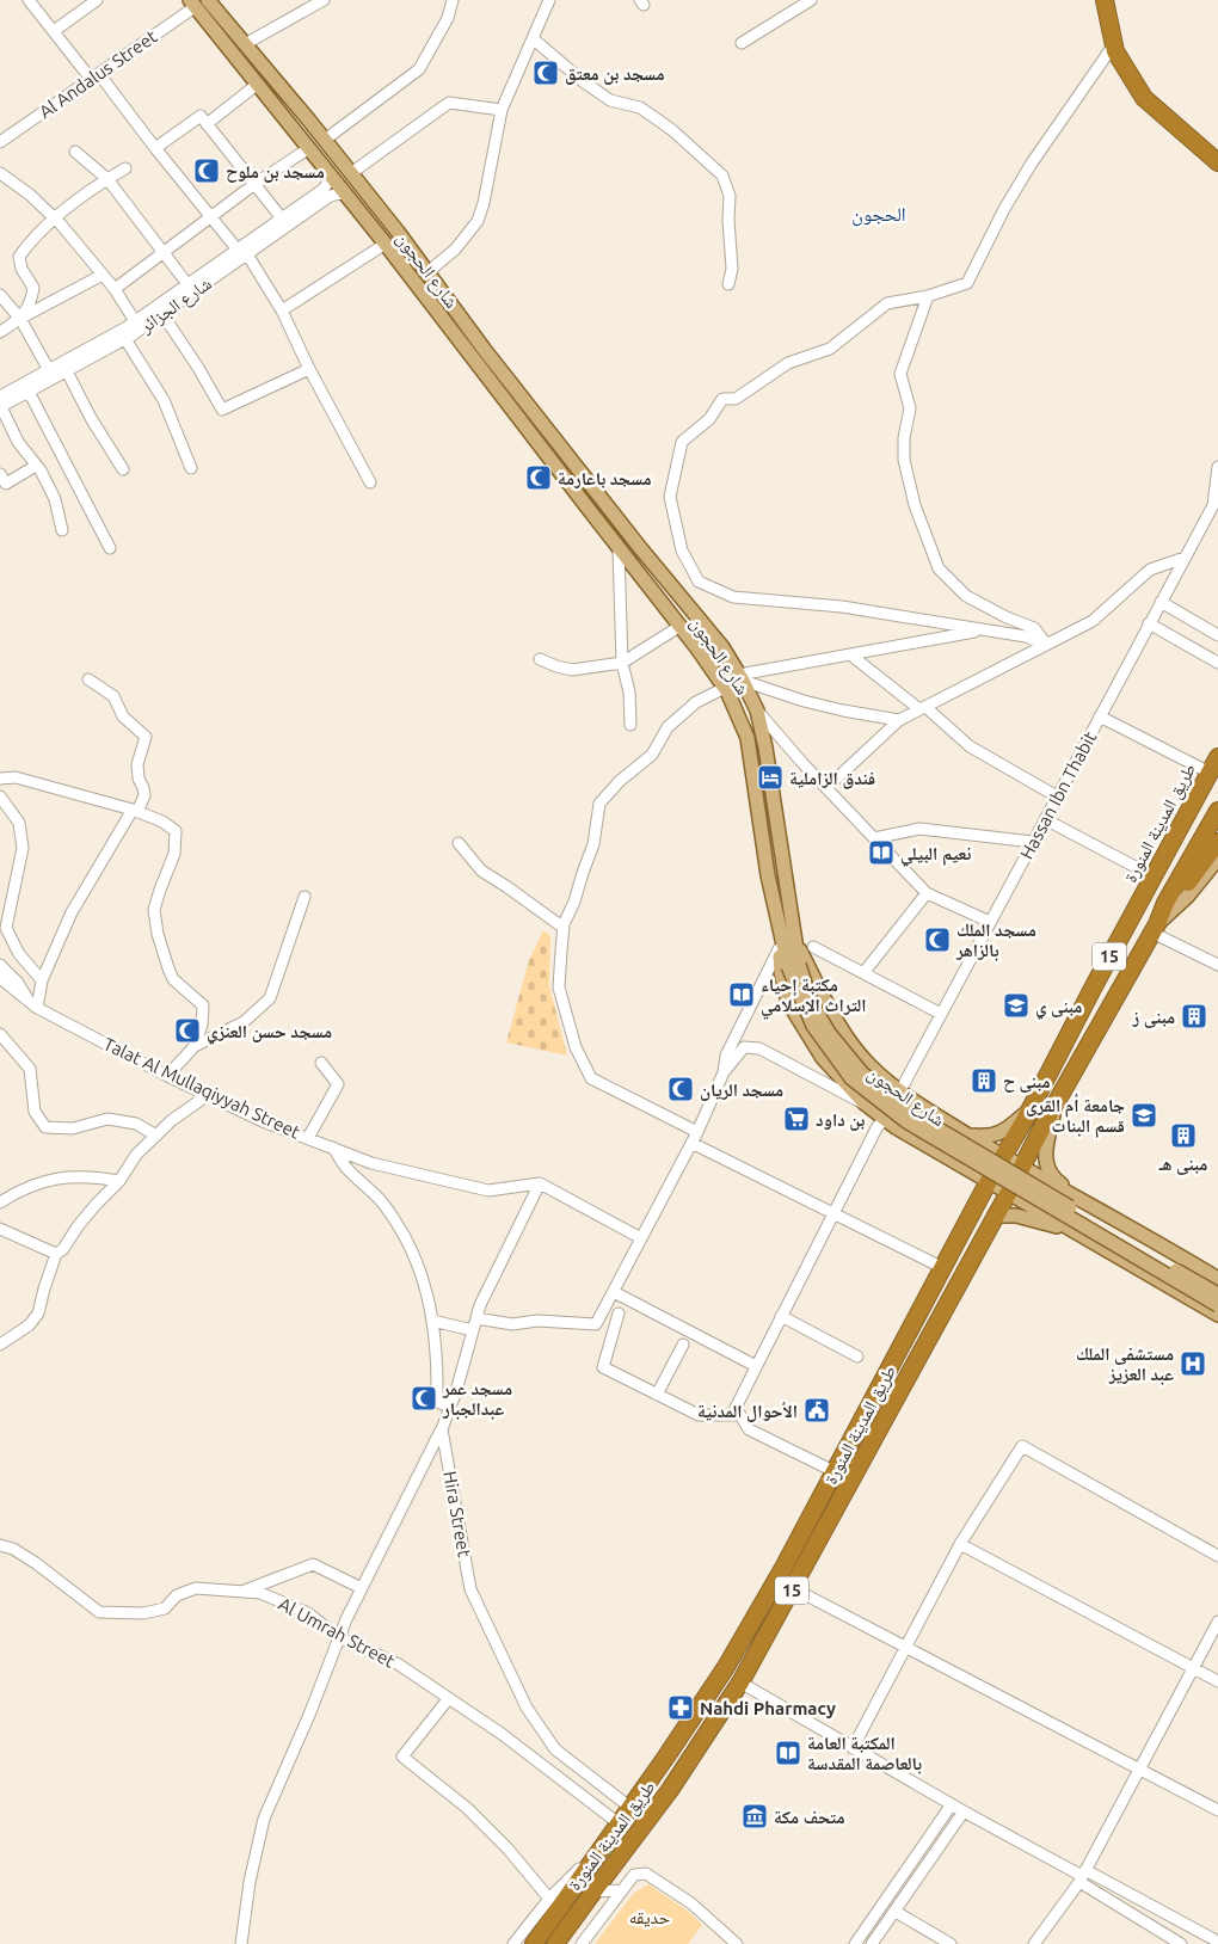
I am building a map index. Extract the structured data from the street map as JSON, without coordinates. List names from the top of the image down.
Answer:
{
  "streets": {
    "highway": ["طريق المدينة المنورة", "15"],
    "main road": ["شارع الحجون"],
    "street": [
      "Al Andalus Street",
      "شارع الجزائر",
      "Hassan Ibn Thabit",
      "Talat Al Mullaqiyyah Street",
      "Hira Street",
      "Al Umrah Street"
    ]
  },
  "crossings": [
    ["Al Andalus Street", "شارع الحجون"],
    ["شارع الحجون", "شارع الجزائر"],
    ["طريق المدينة المنورة", "Hira Street"],
    ["طريق المدينة المنورة", "Al Umrah Street"]
  ],
  "districts": ["الحجون"],
  "parks": ["حديقه"],
  "places": {
    "mosque": [
      "مسجد بن معتق",
      "مسجد بن ملوح",
      "مسجد باعارمة",
      "مسجد الملك بالزاهر",
      "مسجد حسن العنزي",
      "مسجد الريان",
      "مسجد عمر عبدالجبار"
    ],
    "hotel": ["فندق الزاملية"],
    "library": ["نعيم البيلي", "مكتبة إحياء التراث الإسلامي", "المكتبة العامة بالعاصمة المقدسة"],
    "school or university": ["مبنى ي", "جامعة أم القرى قسم البنات"],
    "building": ["مبنى ز", "مبنى ح", "مبنى هـ"],
    "supermarket": ["بن داود"],
    "hospital": ["مستشفى الملك عبد العزيز"],
    "public building": ["الأحوال المدنية"],
    "pharmacy": ["Nahdi Pharmacy"],
    "museum": ["متحف مكة"]
  }
}
